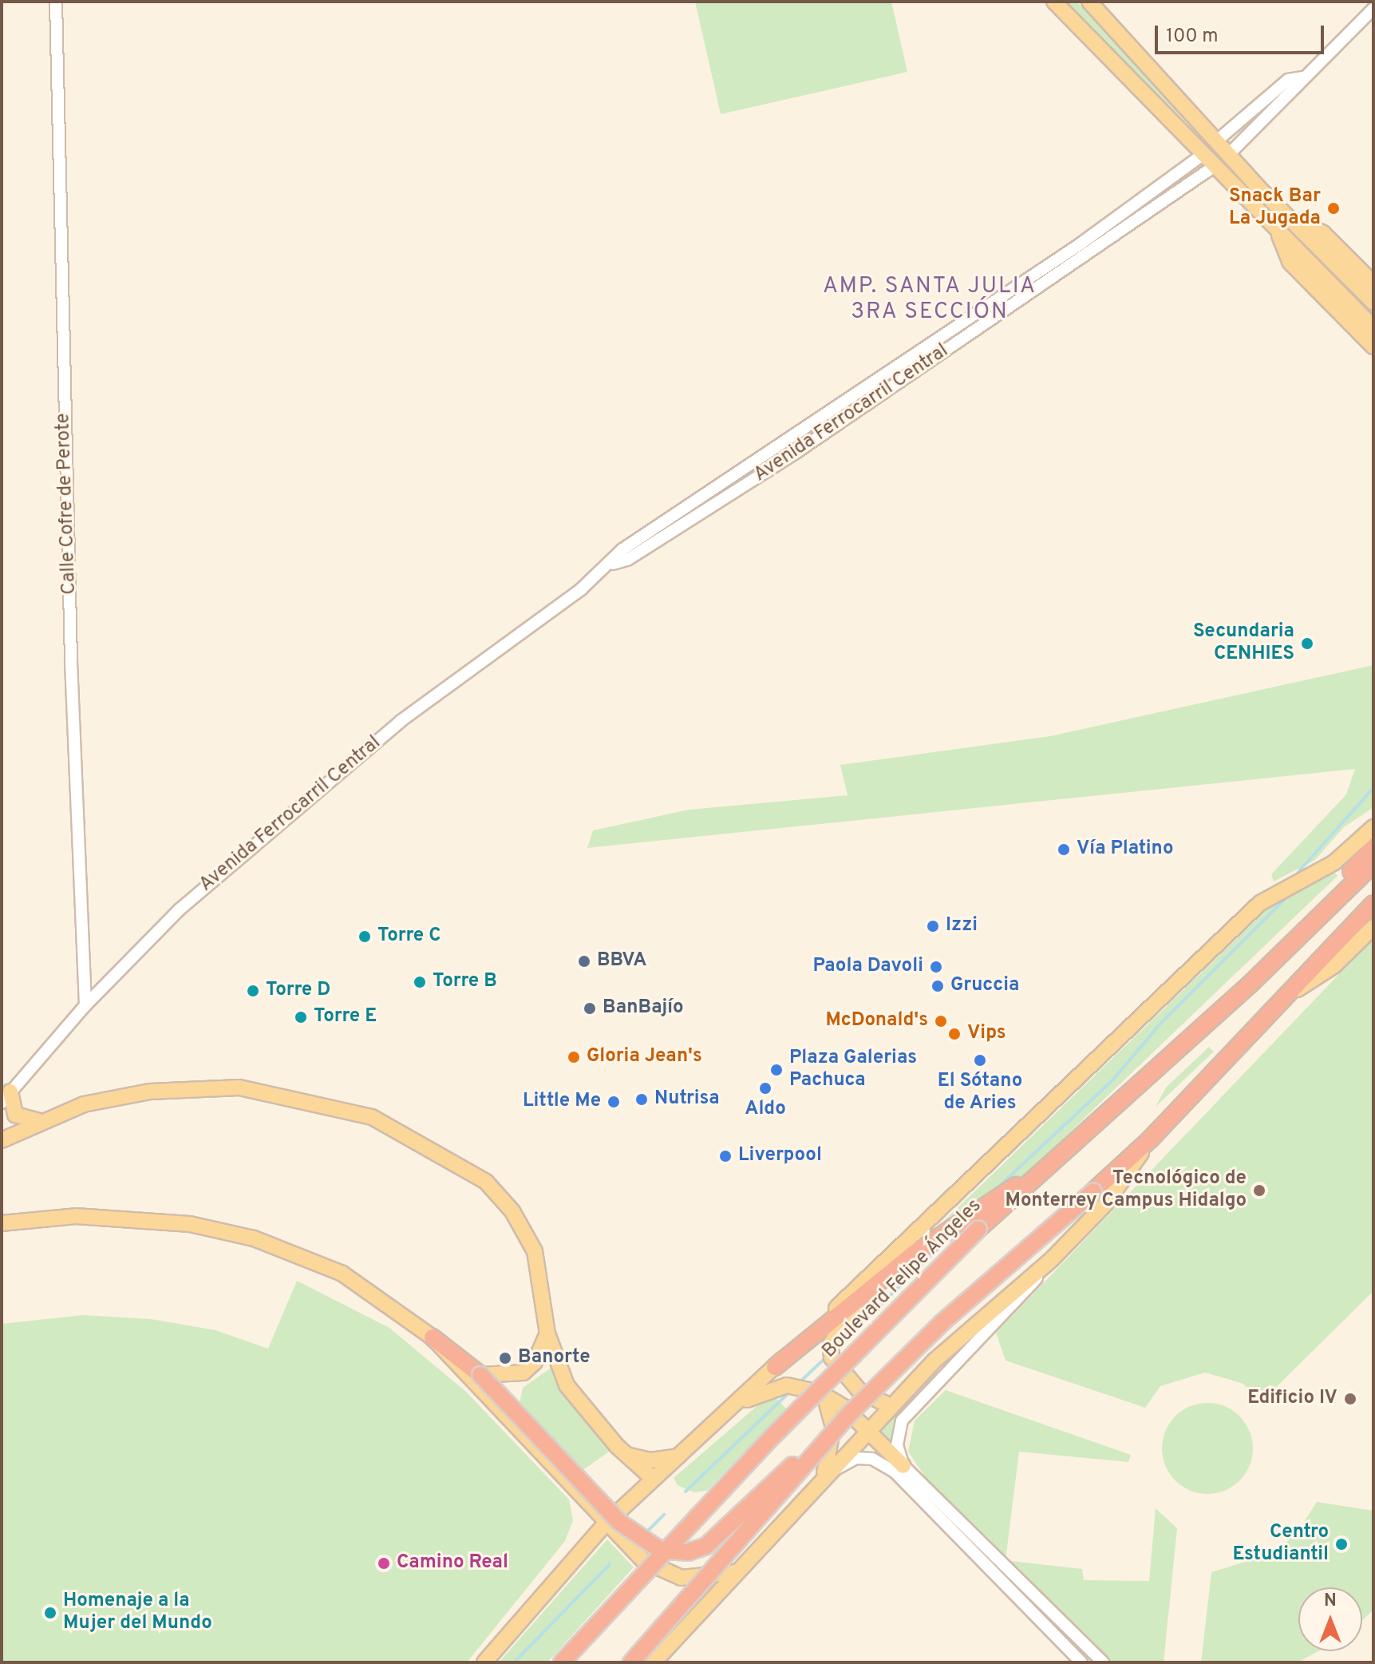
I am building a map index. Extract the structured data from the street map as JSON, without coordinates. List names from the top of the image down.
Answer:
{
  "streets": {
    "highway": ["Boulevard Felipe Ángeles"],
    "street": ["Avenida Ferrocarril Central", "Calle Cofre de Perote"]
  },
  "crossings": [
    ["Avenida Ferrocarril Central", "Calle Cofre de Perote"]
  ],
  "districts": ["AMP. SANTA JULIA 3RA SECCIÓN"],
  "places": [
    "Snack Bar La Jugada",
    "Secundaria CENHIES",
    "Vía Platino",
    "Izzi",
    "Torre C",
    "BBVA",
    "Paola Davoli",
    "Torre B",
    "Gruccia",
    "Torre D",
    "BanBajío",
    "Torre E",
    "McDonald's",
    "Vips",
    "Gloria Jean's",
    "El Sótano de Aries",
    "Plaza Galerias Pachuca",
    "Aldo",
    "Nutrisa",
    "Little Me",
    "Liverpool",
    "Tecnológico de Monterrey Campus Hidalgo",
    "Banorte",
    "Edificio IV",
    "Centro Estudiantil",
    "Camino Real",
    "Homenaje a la Mujer del Mundo"
  ],
  "scale_bar": "100 m",
  "north": "top"
}
